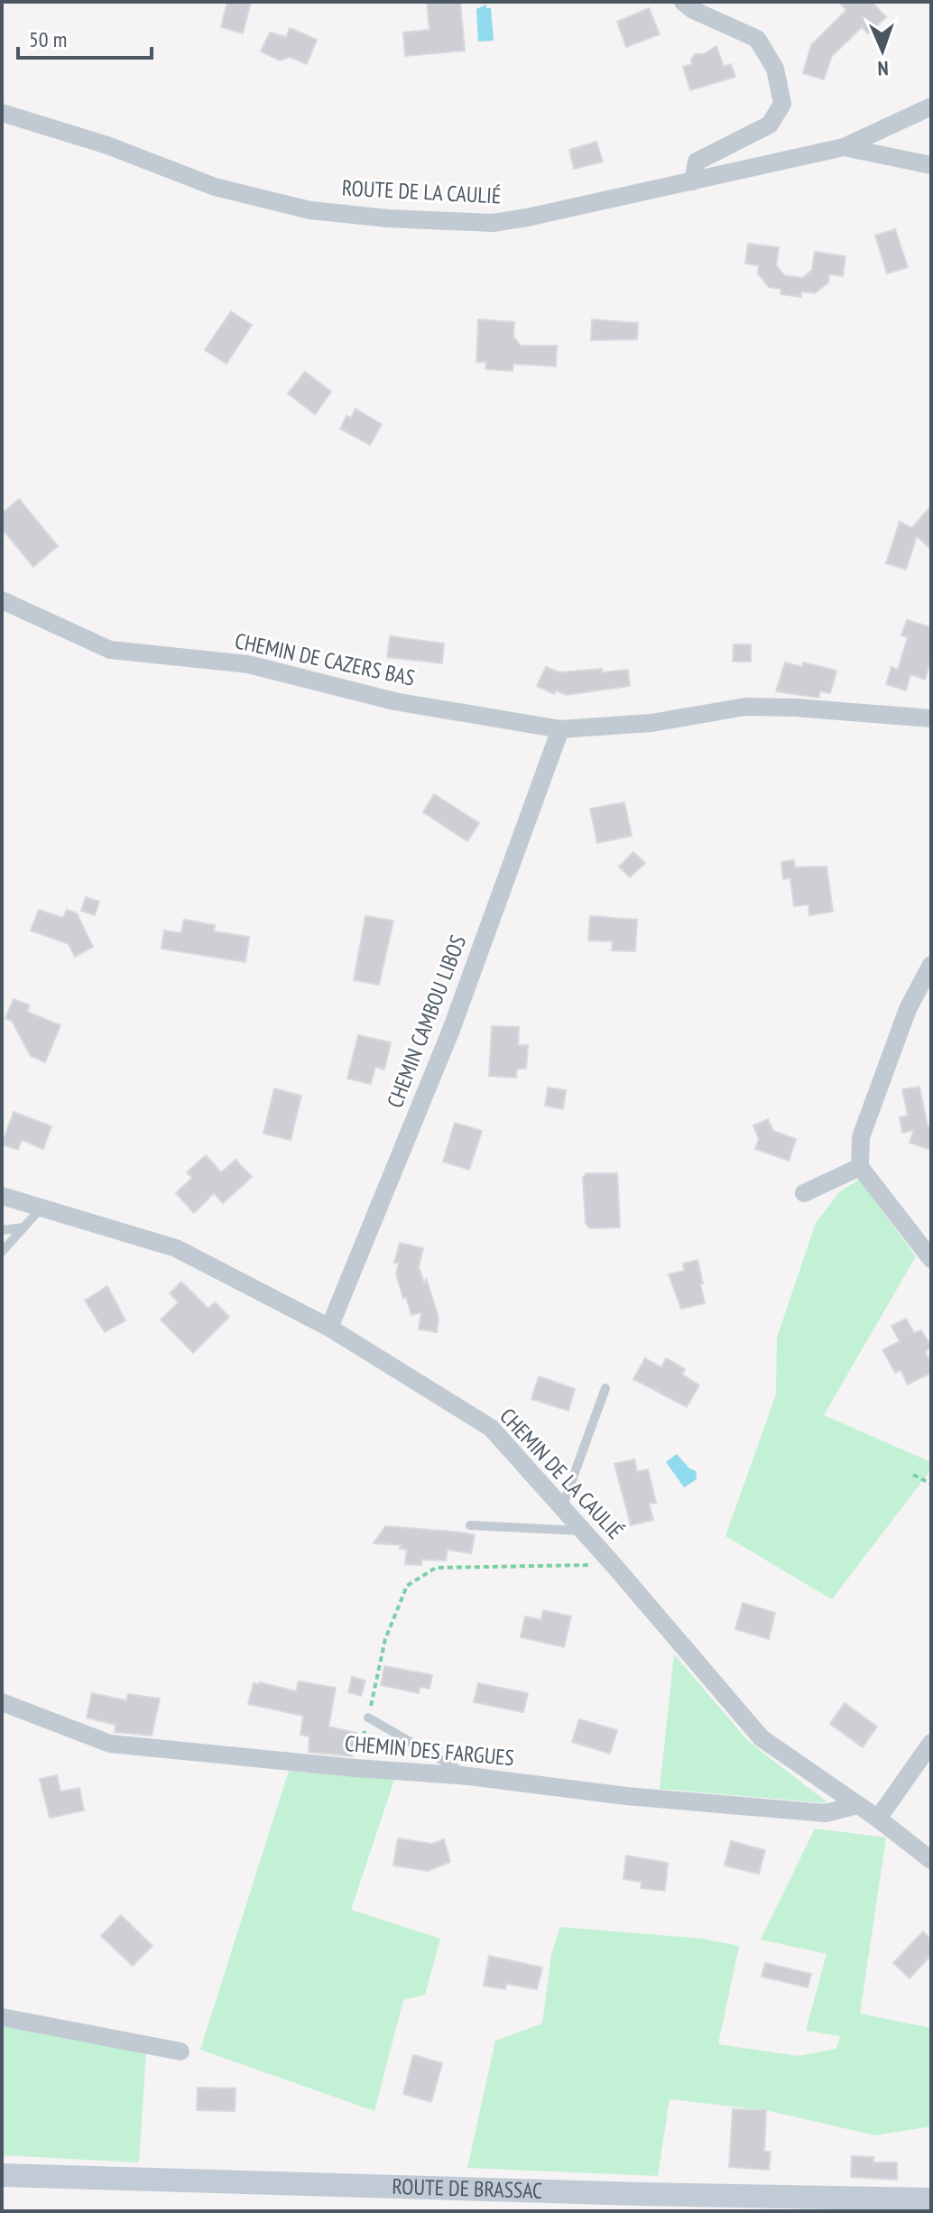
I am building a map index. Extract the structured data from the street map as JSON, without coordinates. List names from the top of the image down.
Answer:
{
  "streets": {
    "main road": ["ROUTE DE BRASSAC"],
    "street": [
      "ROUTE DE LA CAULIÉ",
      "CHEMIN DE CAZERS BAS",
      "CHEMIN CAMBOU LIBOS",
      "CHEMIN DE LA CAULIÉ",
      "CHEMIN DES FARGUES"
    ]
  },
  "crossings": [
    ["CHEMIN DE CAZERS BAS", "CHEMIN CAMBOU LIBOS"],
    ["CHEMIN CAMBOU LIBOS", "CHEMIN DE LA CAULIÉ"],
    ["CHEMIN DE LA CAULIÉ", "CHEMIN DES FARGUES"]
  ],
  "scale_bar": "50 m",
  "north": "bottom"
}
